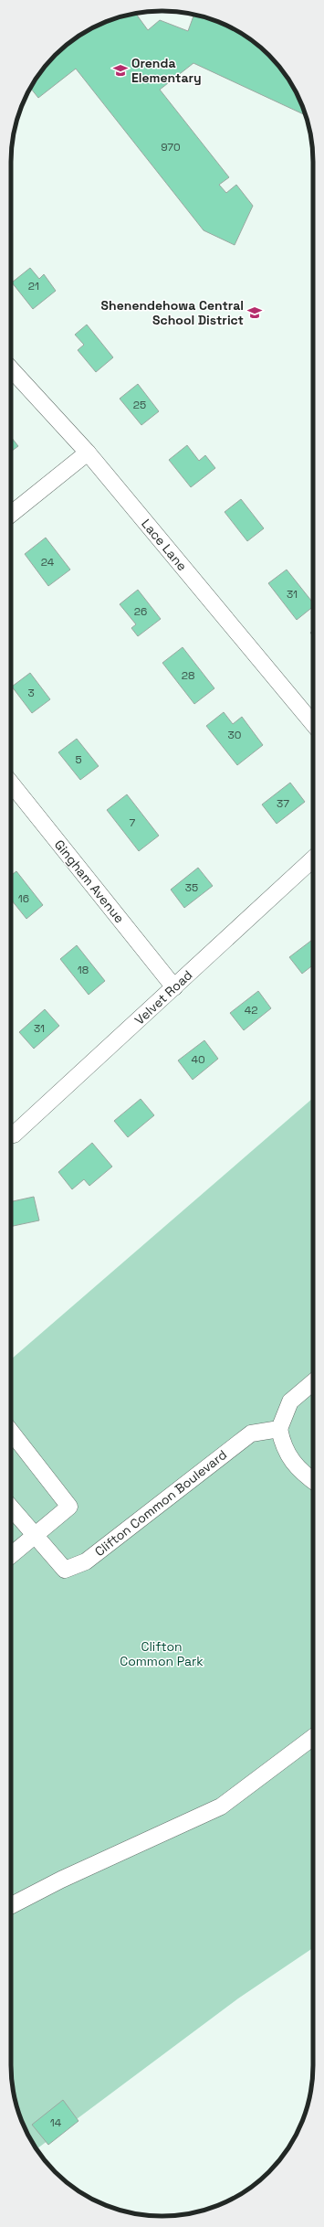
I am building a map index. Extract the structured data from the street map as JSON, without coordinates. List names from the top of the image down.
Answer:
{
  "streets": {
    "street": [
      "Lace Lane",
      "Gingham Avenue",
      "Velvet Road",
      "Clifton Common Boulevard"
    ]
  },
  "crossings": [
    ["Gingham Avenue", "Velvet Road"]
  ],
  "parks": ["Clifton Common Park"],
  "places": {
    "school or university": ["Orenda Elementary", "Shenendehowa Central School District"]
  },
  "house_numbers": [
    "970",
    "21",
    "25",
    "24",
    "31",
    "26",
    "28",
    "3",
    "30",
    "5",
    "37",
    "7",
    "35",
    "16",
    "18",
    "42",
    "31",
    "40",
    "14"
  ]
}
